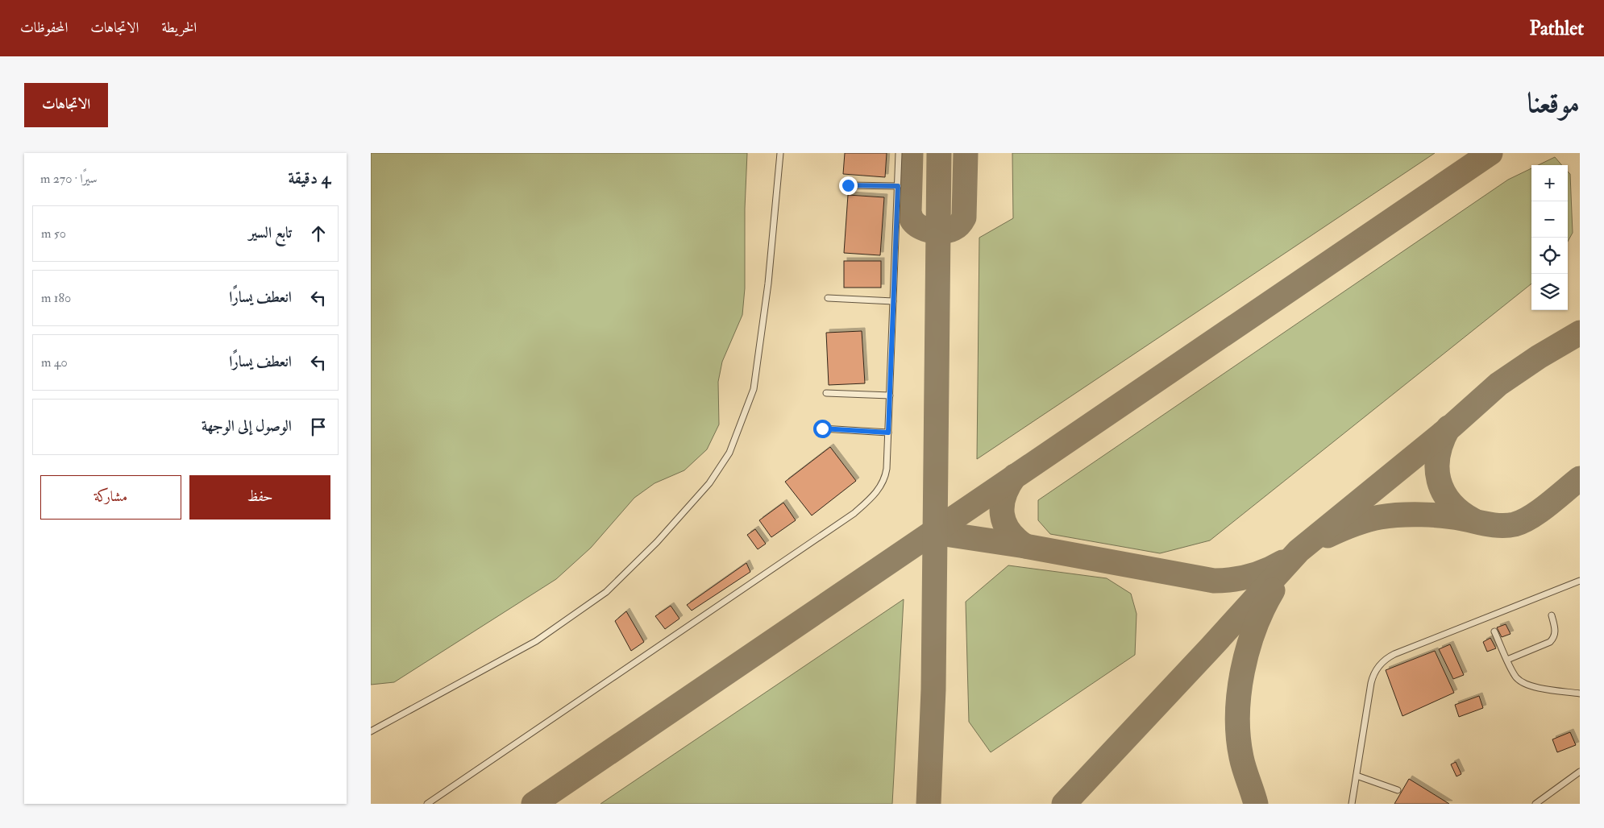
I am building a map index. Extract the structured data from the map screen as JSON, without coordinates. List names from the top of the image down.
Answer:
{
  "page": {
    "header": "Pathlet",
    "nav": ["الخريطة", "الاتجاهات", "المحفوظات"],
    "title": "موقعنا",
    "buttons": [
      "الاتجاهات",
      ["حفظ", "مشاركة"]
    ],
    "heading": ["4 دقيقة", "سيرًا · 270 m"],
    "map_buttons": ["+", "−"],
    "list": [
      ["تابع السير", "50 m"],
      ["انعطف يسارًا", "180 m"],
      ["انعطف يسارًا", "40 m"],
      "الوصول إلى الوجهة"
    ]
  }
}
